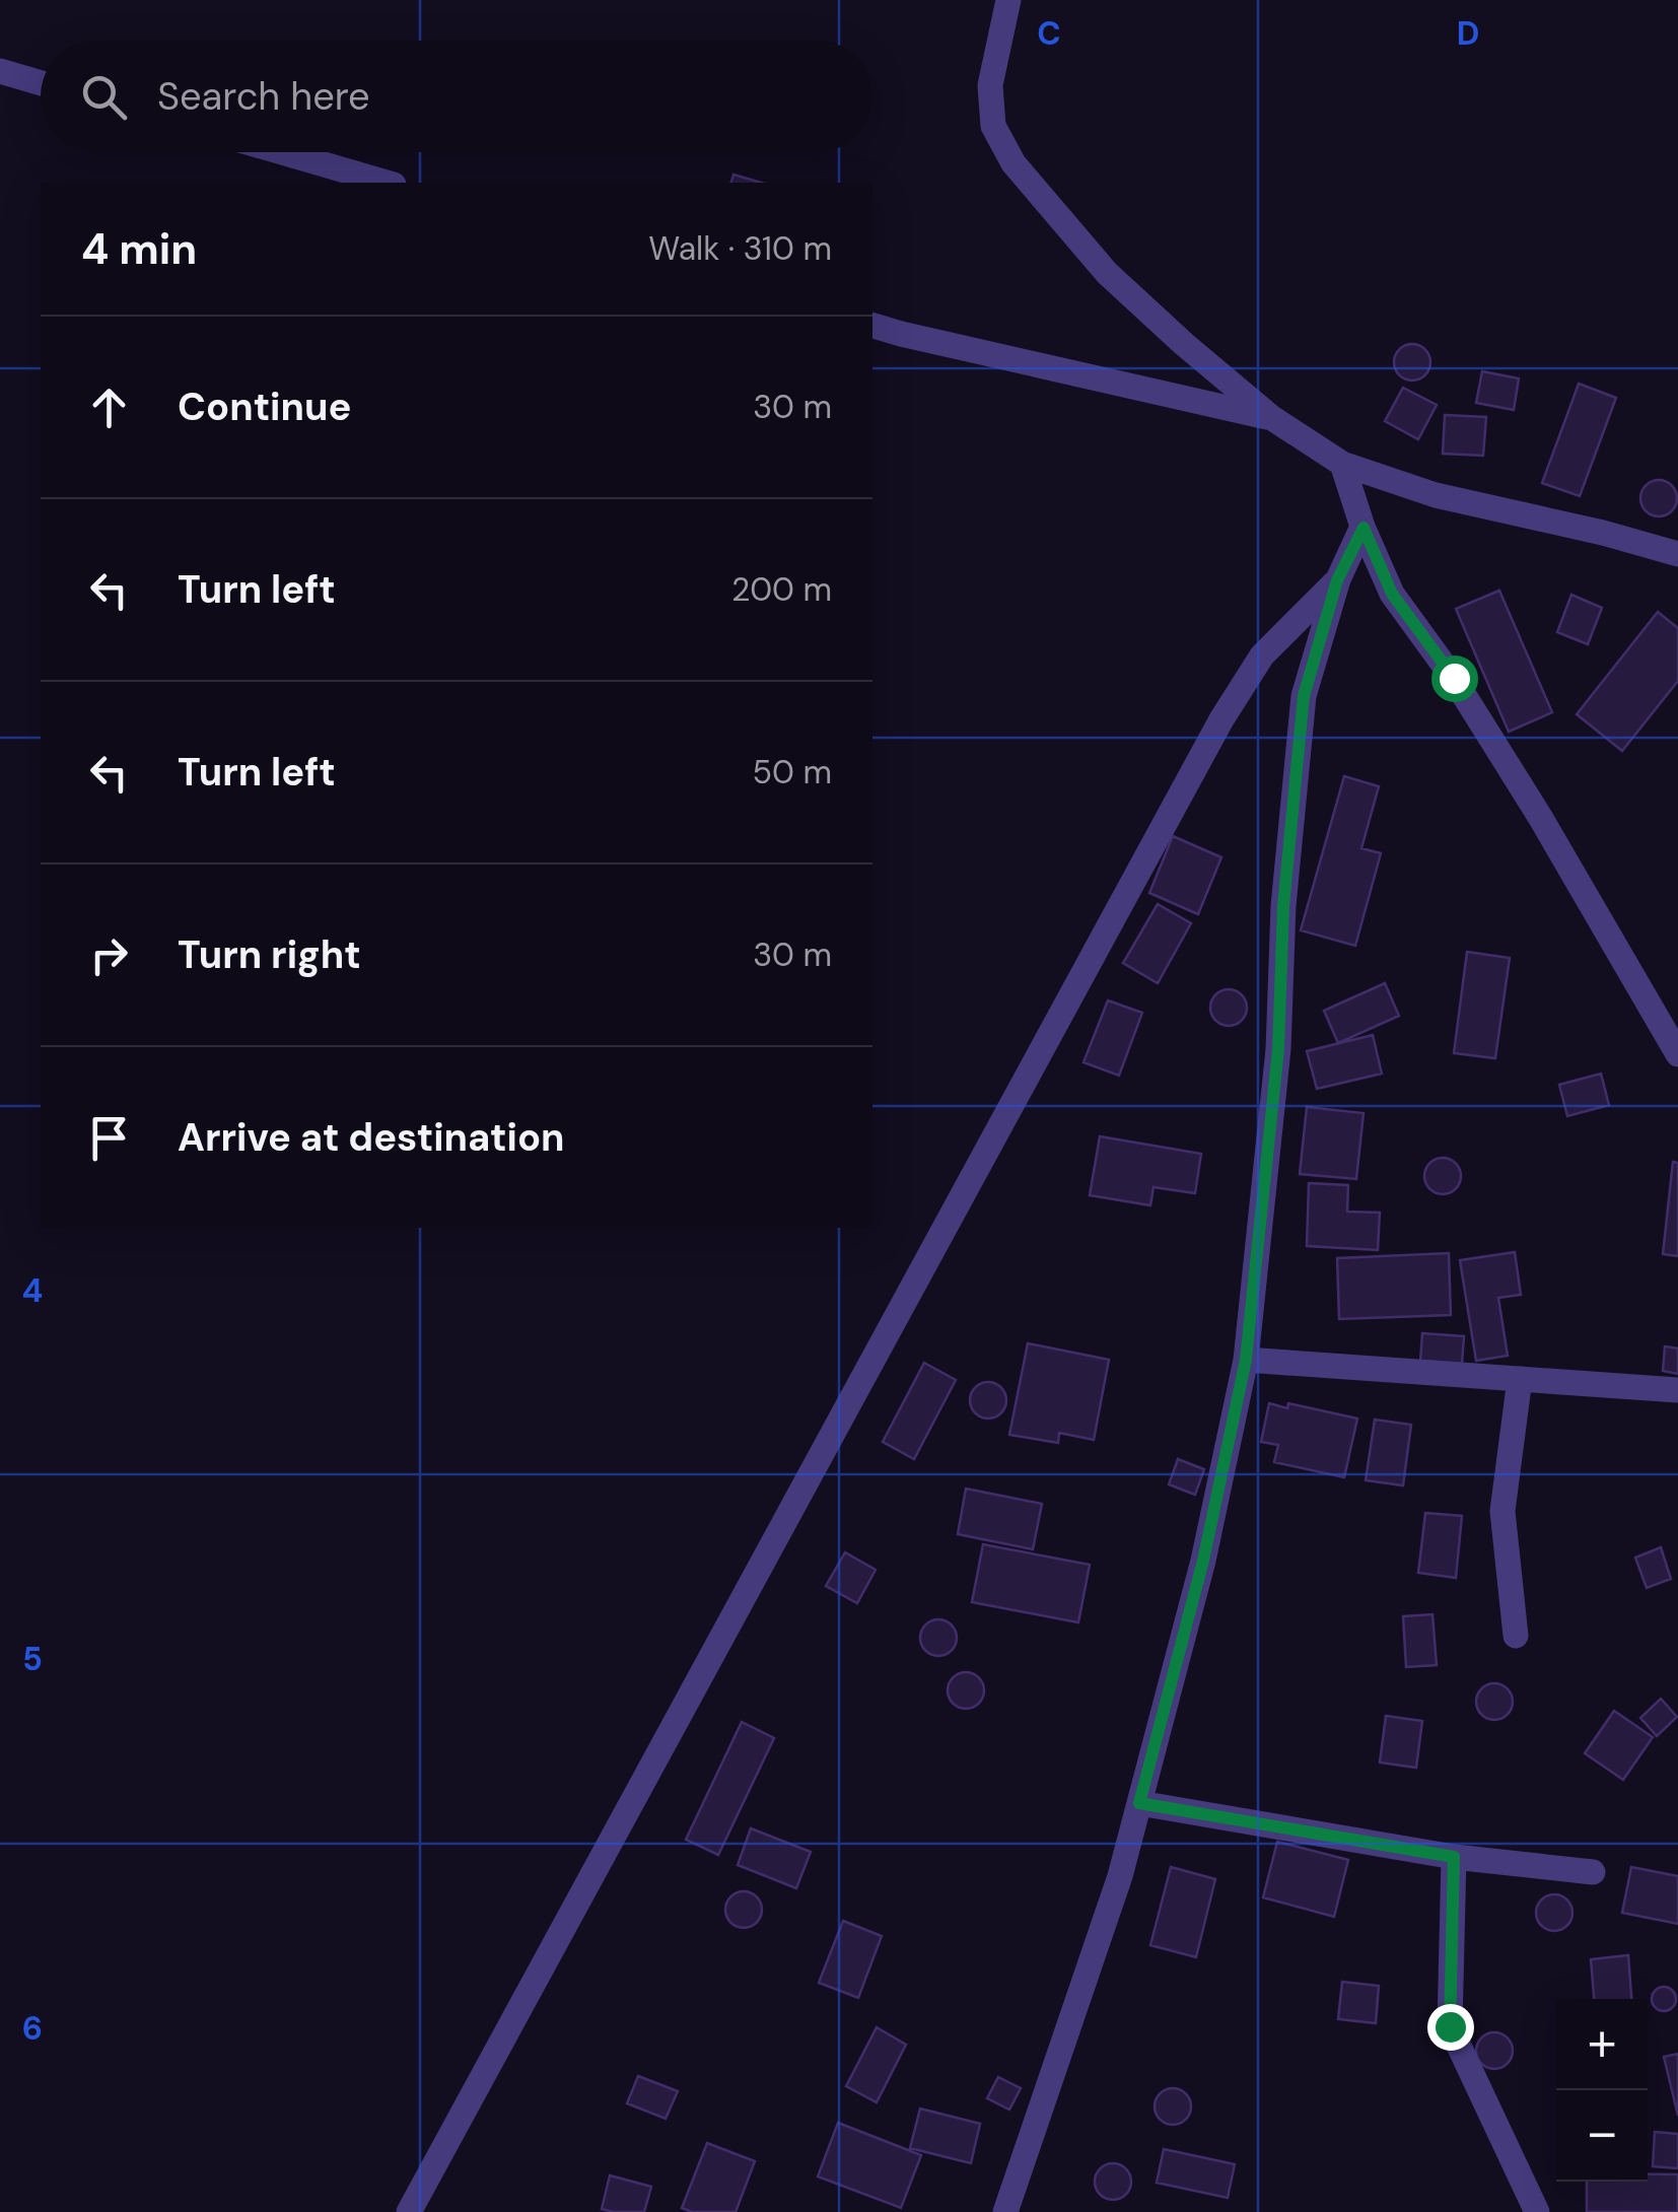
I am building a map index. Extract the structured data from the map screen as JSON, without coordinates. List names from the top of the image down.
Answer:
{
  "page": {
    "search": "Search here",
    "heading": ["4 min", "Walk · 310 m"],
    "list": [
      ["Continue", "30 m"],
      ["Turn left", "200 m"],
      ["Turn left", "50 m"],
      ["Turn right", "30 m"],
      "Arrive at destination"
    ],
    "map_buttons": ["+", "−"]
  },
  "grid": {
    "columns": ["C", "D"],
    "rows": ["4", "5", "6"]
  }
}
